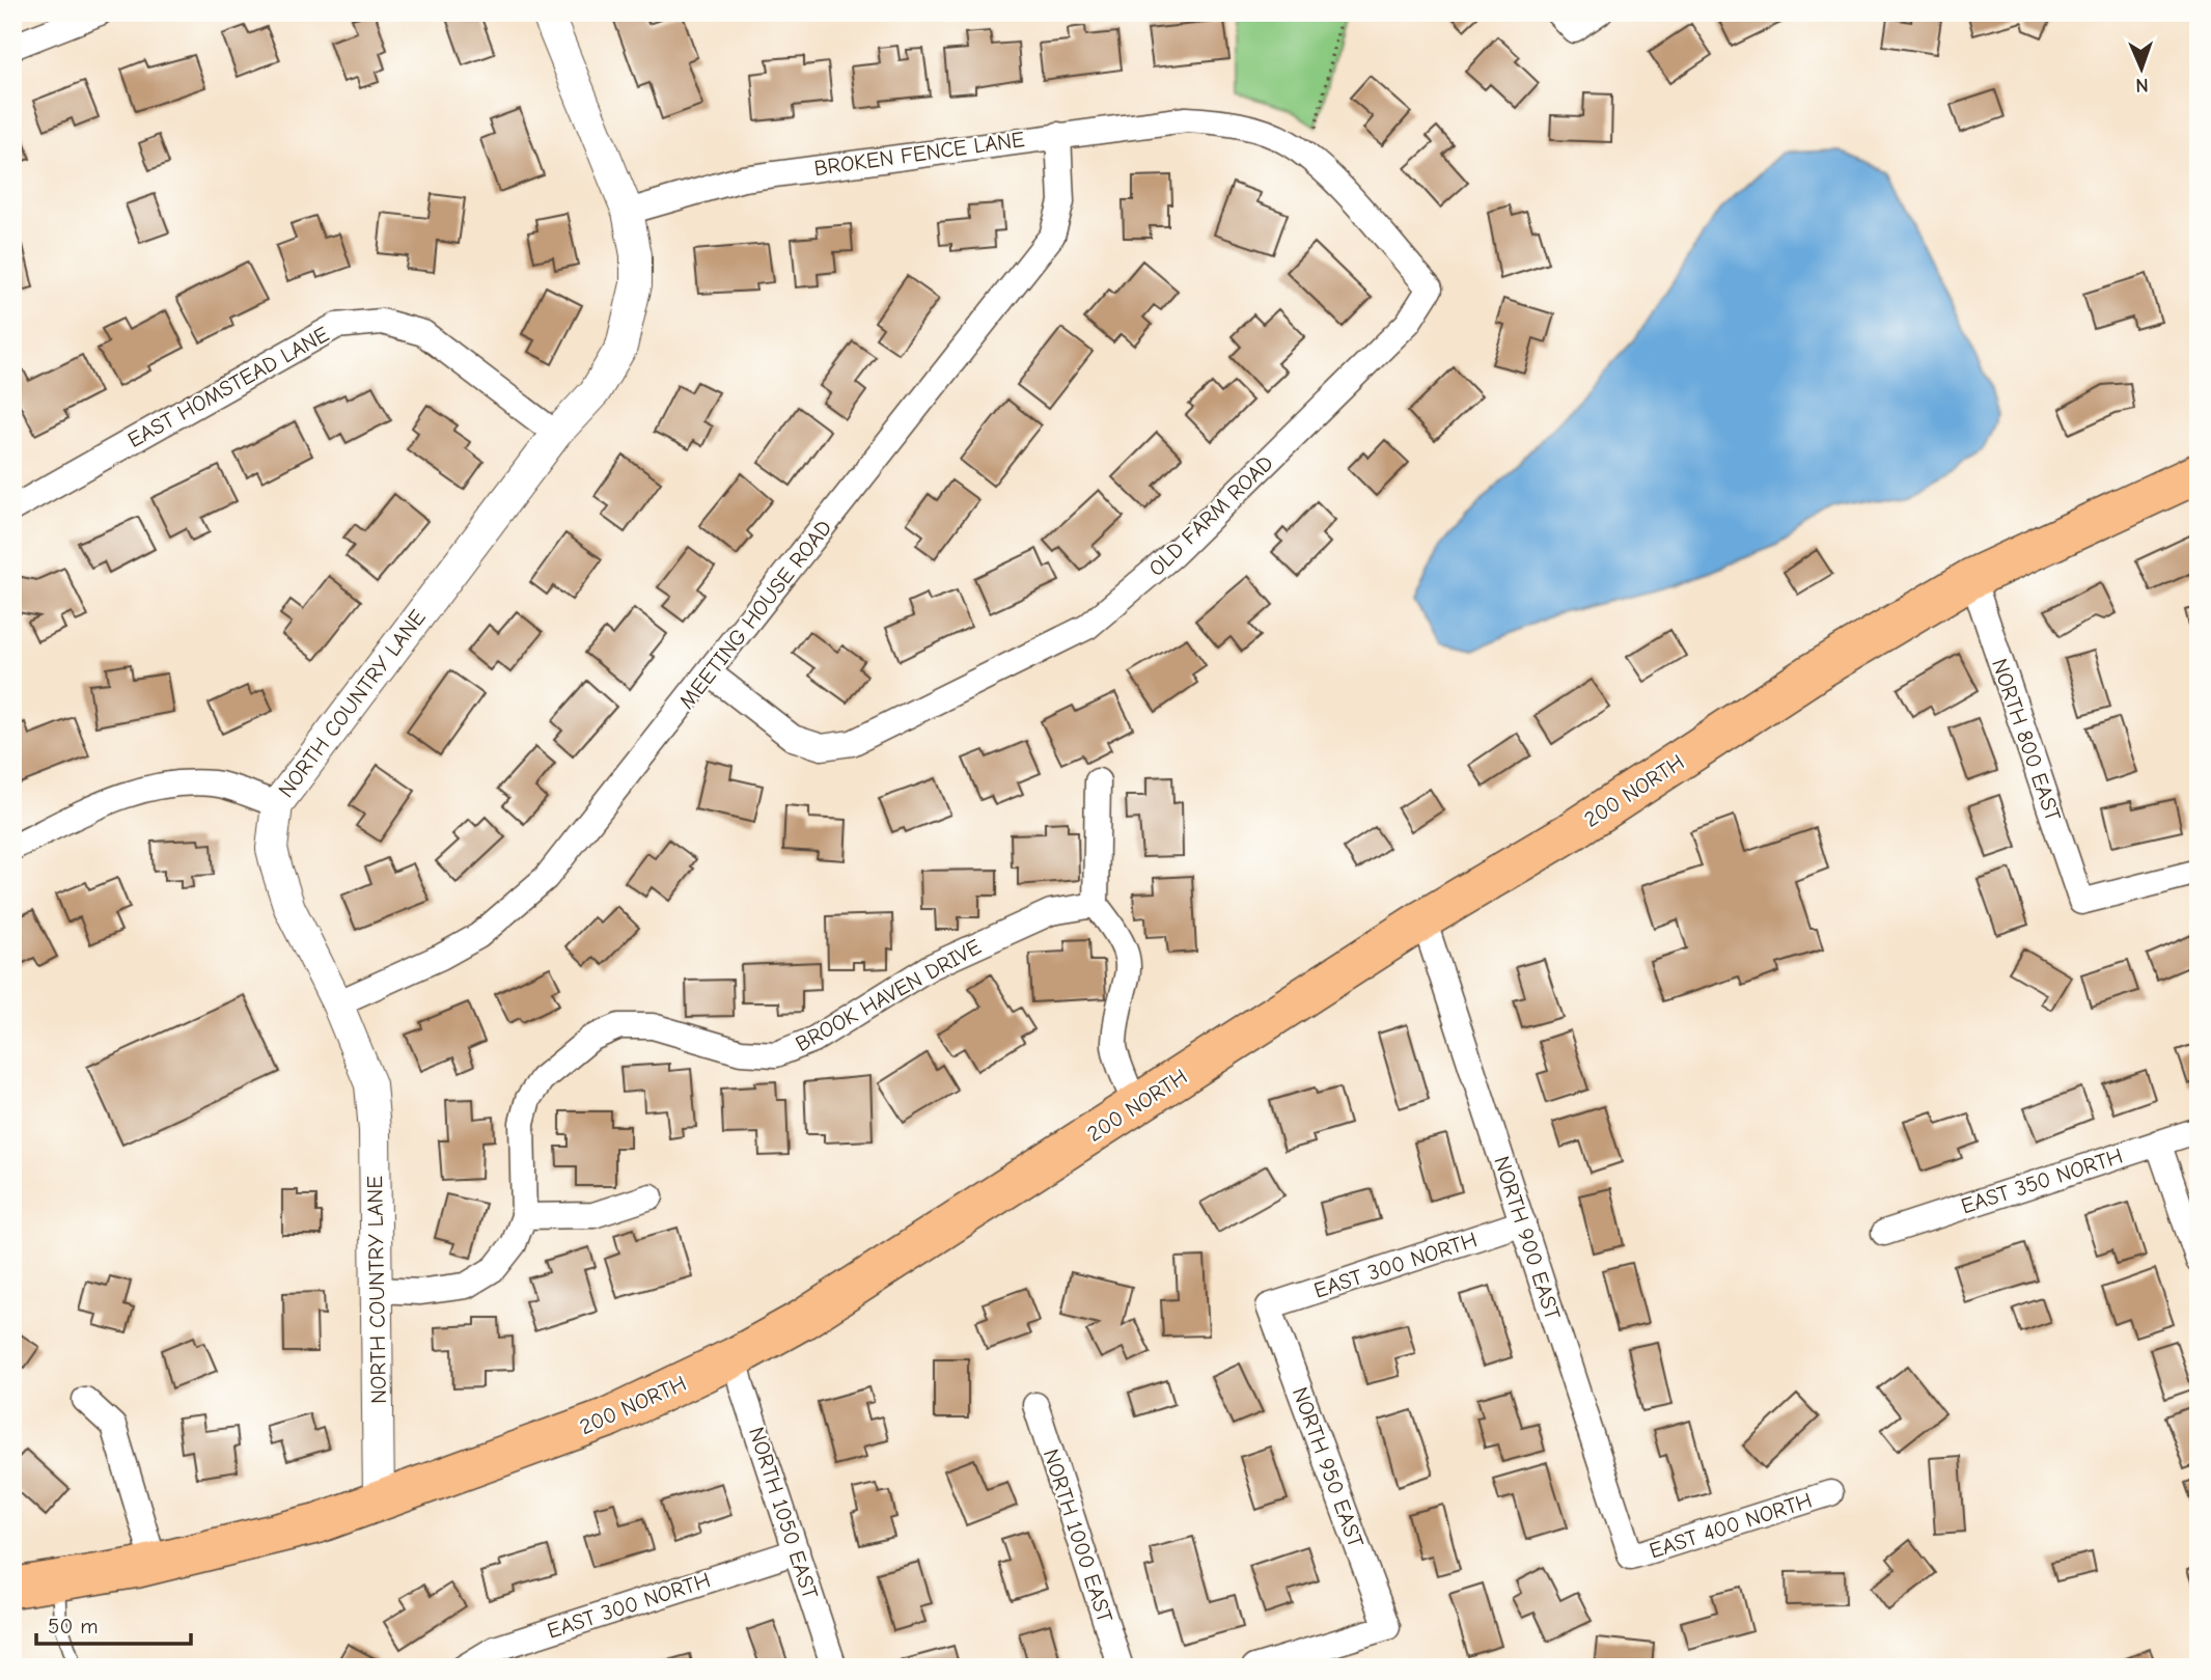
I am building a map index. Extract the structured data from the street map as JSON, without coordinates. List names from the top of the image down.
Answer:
{
  "streets": {
    "main road": ["200 NORTH"],
    "street": [
      "BROKEN FENCE LANE",
      "EAST HOMSTEAD LANE",
      "OLD FARM ROAD",
      "MEETING HOUSE ROAD",
      "NORTH COUNTRY LANE",
      "NORTH 800 EAST",
      "BROOK HAVEN DRIVE",
      "EAST 350 NORTH",
      "NORTH 900 EAST",
      "EAST 300 NORTH",
      "NORTH 950 EAST",
      "NORTH 1050 EAST",
      "EAST 400 NORTH",
      "NORTH 1000 EAST"
    ]
  },
  "crossings": [
    ["BROKEN FENCE LANE", "OLD FARM ROAD"],
    ["BROKEN FENCE LANE", "MEETING HOUSE ROAD"],
    ["BROKEN FENCE LANE", "NORTH COUNTRY LANE"],
    ["EAST HOMSTEAD LANE", "NORTH COUNTRY LANE"],
    ["OLD FARM ROAD", "MEETING HOUSE ROAD"],
    ["MEETING HOUSE ROAD", "NORTH COUNTRY LANE"],
    ["NORTH COUNTRY LANE", "200 NORTH"],
    ["NORTH COUNTRY LANE", "BROOK HAVEN DRIVE"],
    ["NORTH 800 EAST", "200 NORTH"],
    ["200 NORTH", "NORTH 900 EAST"],
    ["200 NORTH", "NORTH 1050 EAST"],
    ["NORTH 900 EAST", "EAST 300 NORTH"],
    ["NORTH 900 EAST", "EAST 400 NORTH"],
    ["EAST 300 NORTH", "NORTH 950 EAST"],
    ["EAST 300 NORTH", "NORTH 1050 EAST"]
  ],
  "scale_bar": "50 m",
  "north": "bottom"
}
